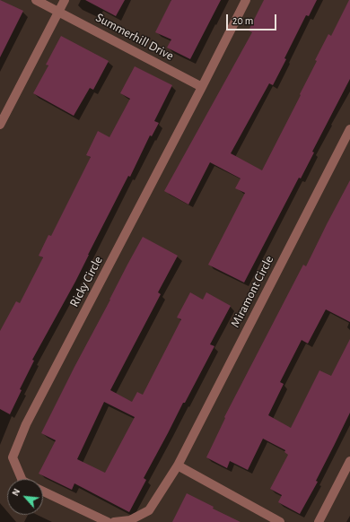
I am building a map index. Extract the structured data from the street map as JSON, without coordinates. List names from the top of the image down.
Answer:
{
  "streets": {
    "street": ["Summerhill Drive", "Ricky Circle", "Miramont Circle"]
  },
  "crossings": [
    ["Summerhill Drive", "Ricky Circle"]
  ],
  "scale_bar": "20 m",
  "north": "top left"
}
